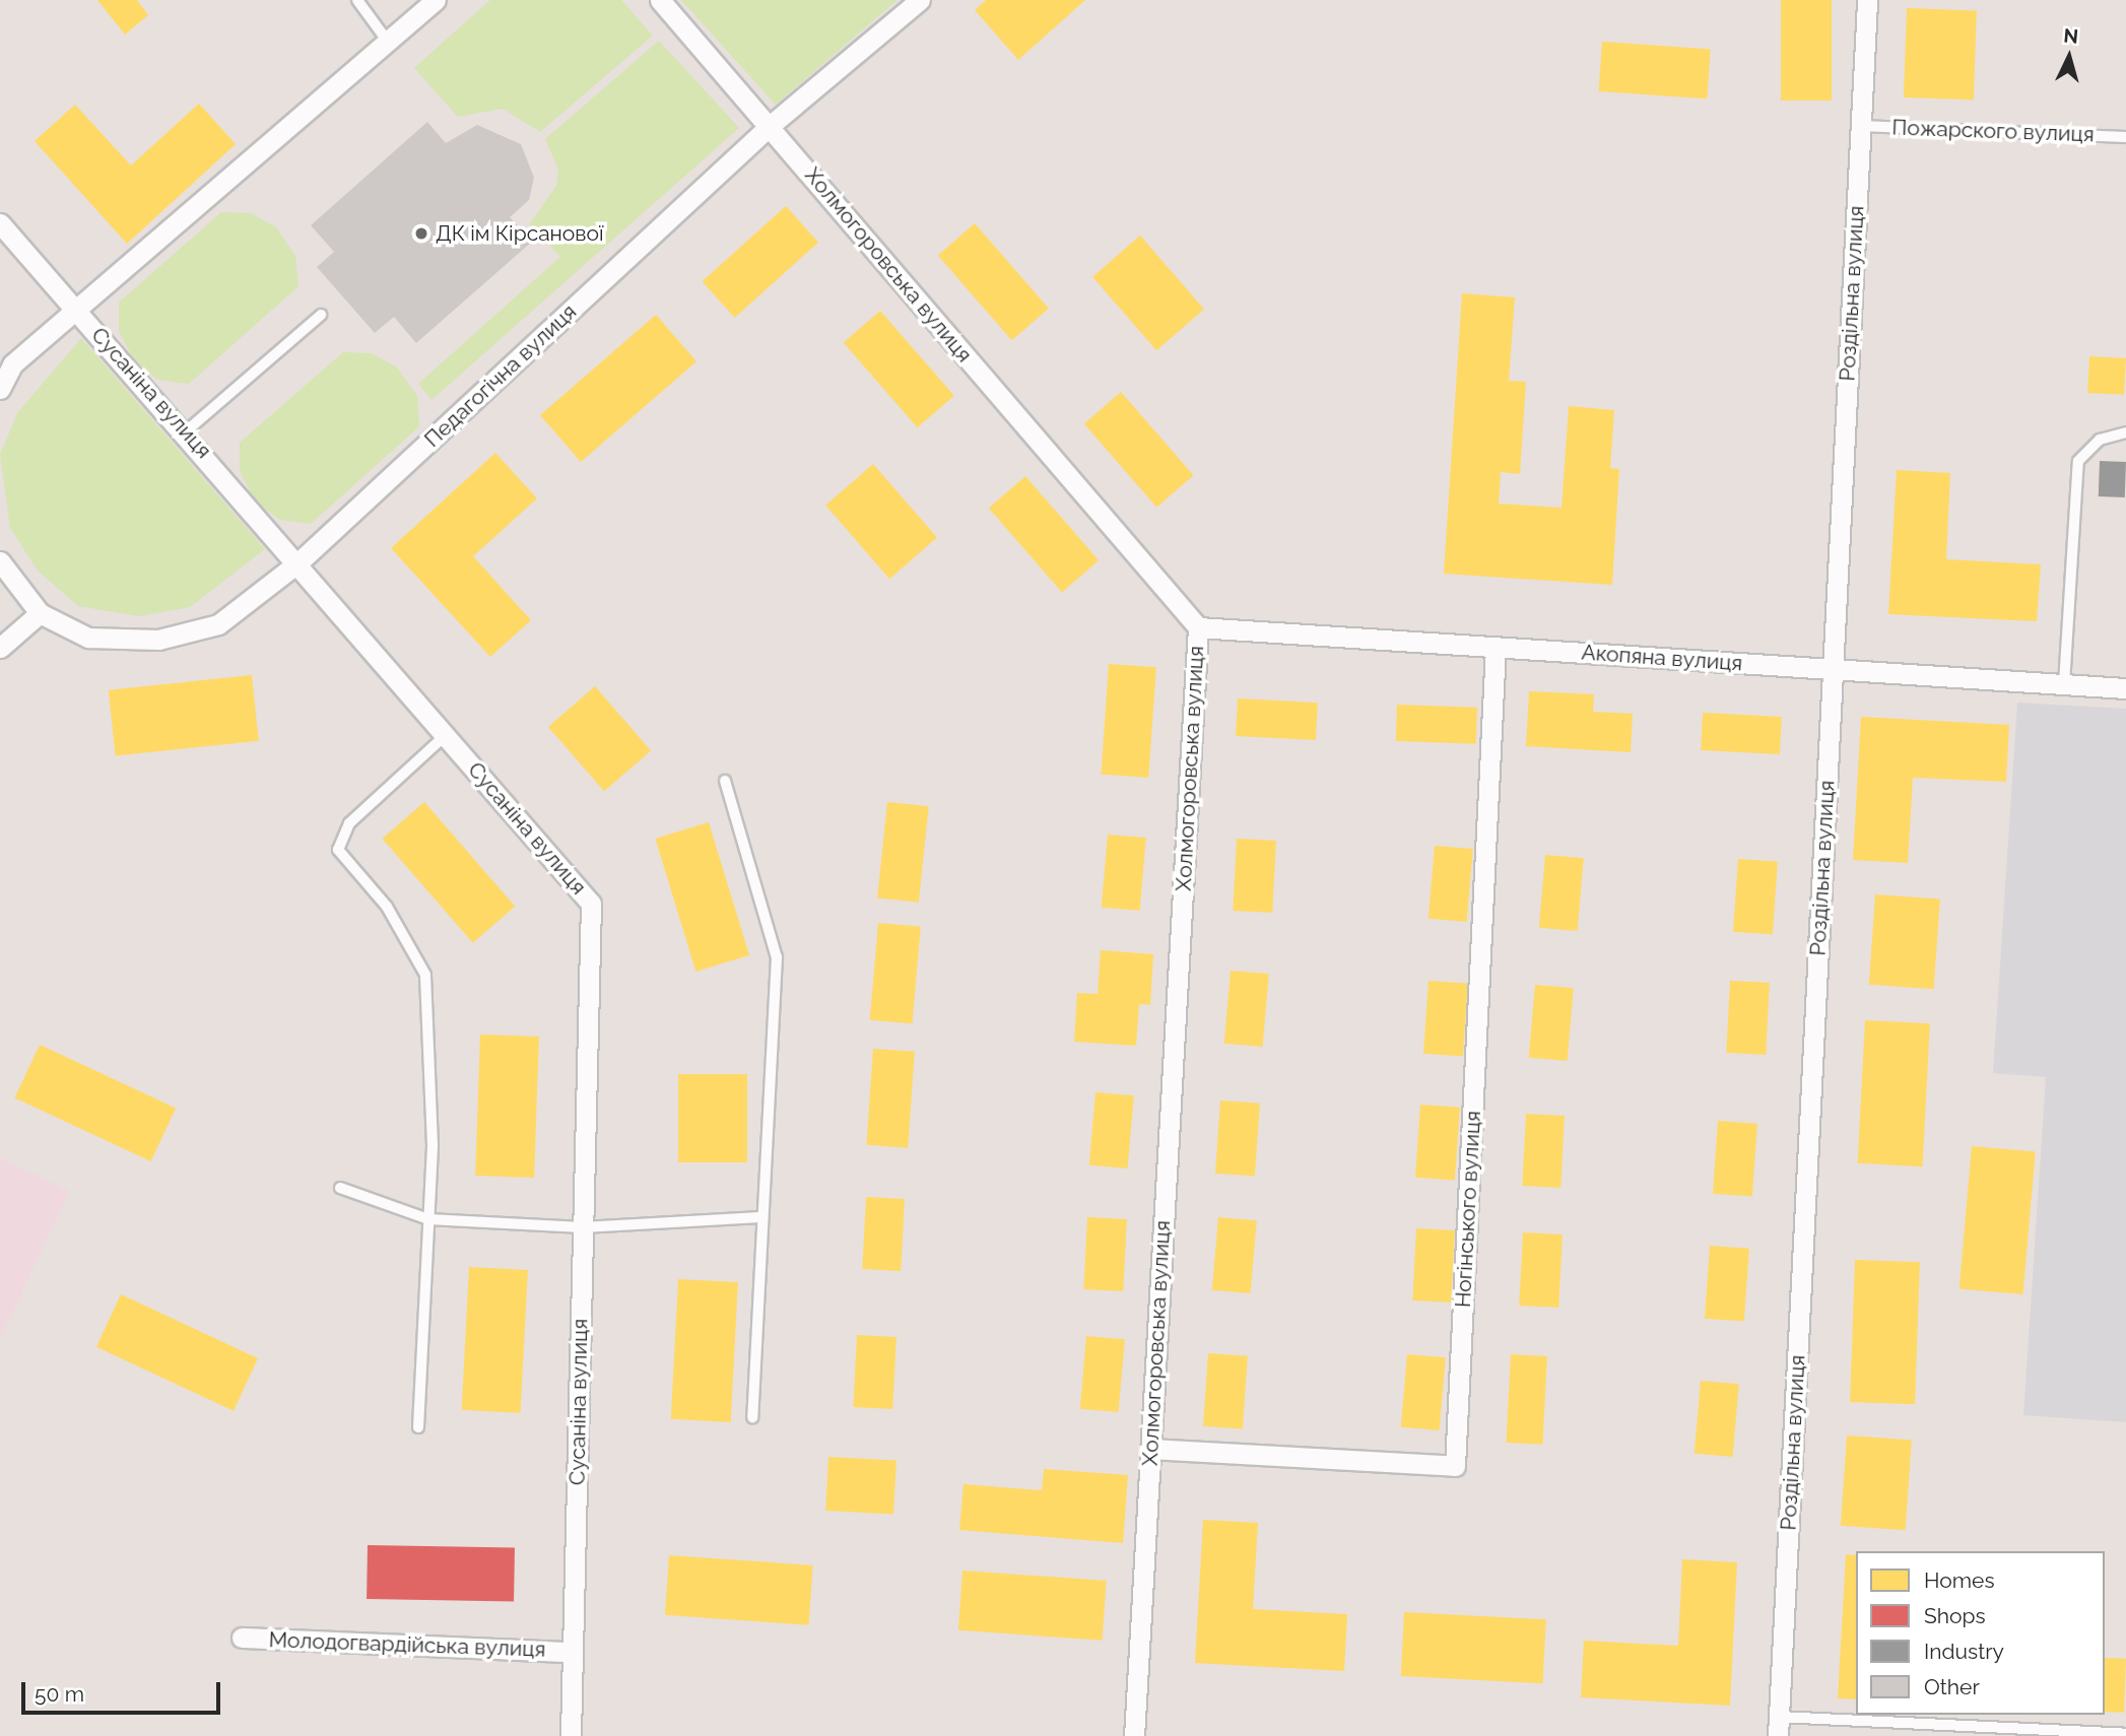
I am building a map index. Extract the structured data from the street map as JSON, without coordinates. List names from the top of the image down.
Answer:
{
  "streets": {
    "street": [
      "Холмогоровська вулиця",
      "Роздільна вулиця",
      "Педагогічна вулиця",
      "Сусаніна вулиця",
      "Акопяна вулиця",
      "Ногінського вулиця",
      "Молодогвардійська вулиця"
    ],
    "lane": ["Пожарского вулиця"]
  },
  "crossings": [
    ["Пожарского вулиця", "Роздільна вулиця"],
    ["Холмогоровська вулиця", "Педагогічна вулиця"],
    ["Холмогоровська вулиця", "Акопяна вулиця"],
    ["Холмогоровська вулиця", "Ногінського вулиця"],
    ["Роздільна вулиця", "Акопяна вулиця"],
    ["Педагогічна вулиця", "Сусаніна вулиця"],
    ["Сусаніна вулиця", "Молодогвардійська вулиця"],
    ["Акопяна вулиця", "Ногінського вулиця"]
  ],
  "places": ["ДК ім Кірсанової"],
  "legend": [
    "Homes",
    "Shops",
    "Industry",
    "Other"
  ],
  "scale_bar": "50 m",
  "north": "top"
}
